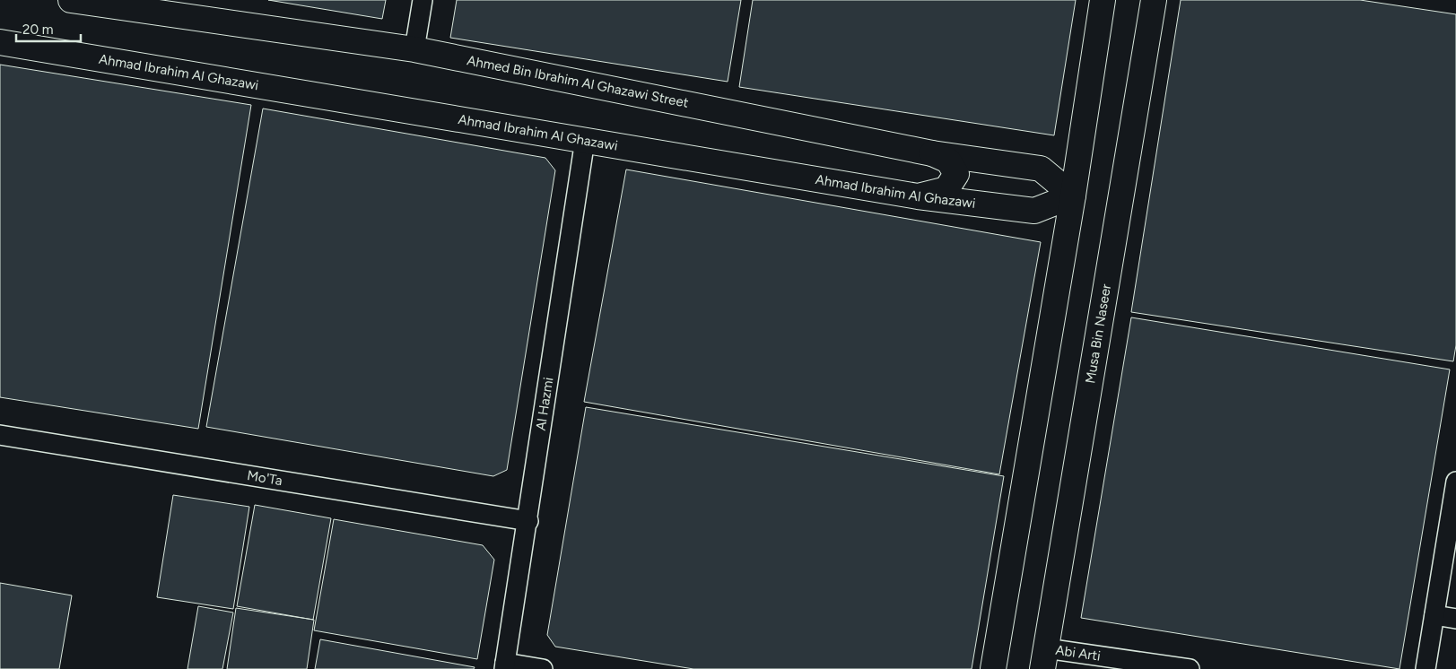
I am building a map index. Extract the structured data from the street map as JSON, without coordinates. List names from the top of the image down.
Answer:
{
  "streets": {
    "street": [
      "Ahmad Ibrahim Al Ghazawi",
      "Ahmed Bin Ibrahim Al Ghazawi Street",
      "Musa Bin Naseer",
      "Al Hazmi",
      "Mo'Ta",
      "Abi Arti"
    ]
  },
  "crossings": [
    ["Ahmad Ibrahim Al Ghazawi", "Ahmed Bin Ibrahim Al Ghazawi Street"],
    ["Ahmad Ibrahim Al Ghazawi", "Al Hazmi"],
    ["Musa Bin Naseer", "Abi Arti"],
    ["Al Hazmi", "Mo'Ta"]
  ],
  "scale_bar": "20 m"
}
